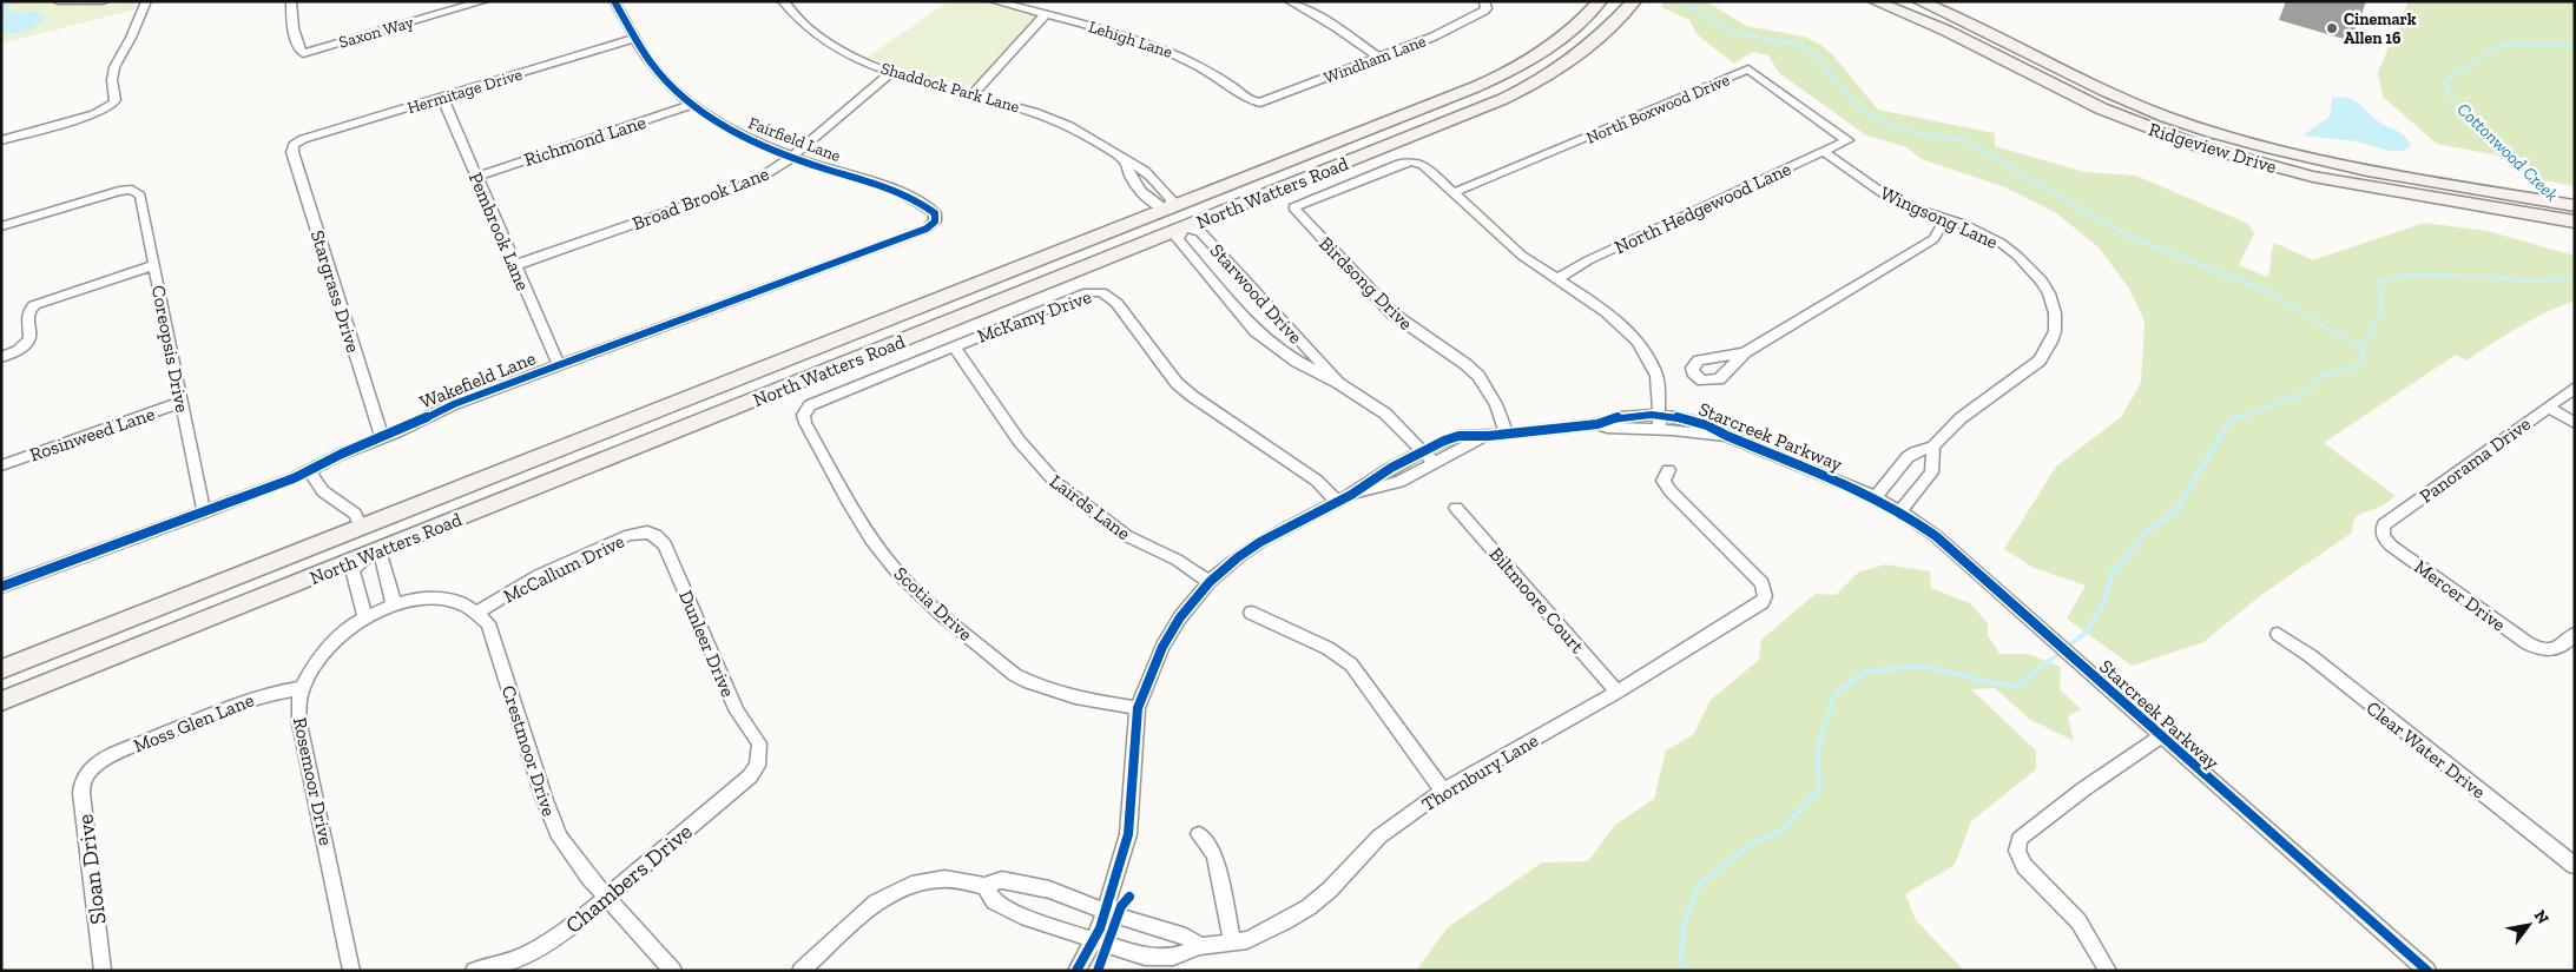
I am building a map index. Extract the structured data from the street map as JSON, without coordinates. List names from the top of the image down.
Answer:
{
  "streets": {
    "main road": ["Ridgeview Drive", "North Watters Road"],
    "street": [
      "Saxon Way",
      "Lehigh Lane",
      "Windham Lane",
      "Shaddock Park Lane",
      "Hermitage Drive",
      "North Boxwood Drive",
      "Fairfield Lane",
      "Richmond Lane",
      "Broad Brook Lane",
      "North Hedgewood Lane",
      "Wingsong Lane",
      "Pembrook Lane",
      "Birdsong Drive",
      "Stargrass Drive",
      "Starwood Drive",
      "McKamy Drive",
      "Coreopsis Drive",
      "Wakefield Lane",
      "Rosinweed Lane",
      "Starcreek Parkway",
      "Panorama Drive",
      "Lairds Lane",
      "McCallum Drive",
      "Mercer Drive",
      "Biltmoore Court",
      "Scotia Drive",
      "Dunleer Drive",
      "Moss Glen Lane",
      "Clear Water Drive",
      "Crestmoor Drive",
      "Thornbury Lane",
      "Rosemoor Drive",
      "Sloan Drive",
      "Chambers Drive"
    ]
  },
  "crossings": [
    ["Lehigh Lane", "Windham Lane"],
    ["Shaddock Park Lane", "North Watters Road"],
    ["Shaddock Park Lane", "Broad Brook Lane"],
    ["Hermitage Drive", "Fairfield Lane"],
    ["Hermitage Drive", "Pembrook Lane"],
    ["Hermitage Drive", "Stargrass Drive"],
    ["North Boxwood Drive", "North Hedgewood Lane"],
    ["North Boxwood Drive", "Birdsong Drive"],
    ["Fairfield Lane", "Richmond Lane"],
    ["Fairfield Lane", "Broad Brook Lane"],
    ["Fairfield Lane", "Wakefield Lane"],
    ["Richmond Lane", "Pembrook Lane"],
    ["North Watters Road", "Starwood Drive"],
    ["Broad Brook Lane", "Pembrook Lane"],
    ["North Hedgewood Lane", "Wingsong Lane"],
    ["Wingsong Lane", "Starcreek Parkway"],
    ["Pembrook Lane", "Wakefield Lane"],
    ["Birdsong Drive", "Starcreek Parkway"],
    ["Stargrass Drive", "Wakefield Lane"],
    ["Starwood Drive", "Starcreek Parkway"],
    ["McKamy Drive", "Starcreek Parkway"],
    ["McKamy Drive", "Lairds Lane"],
    ["McKamy Drive", "Scotia Drive"],
    ["Coreopsis Drive", "Wakefield Lane"],
    ["Coreopsis Drive", "Rosinweed Lane"],
    ["Starcreek Parkway", "Lairds Lane"],
    ["Starcreek Parkway", "Scotia Drive"],
    ["Starcreek Parkway", "Thornbury Lane"],
    ["Panorama Drive", "Mercer Drive"],
    ["McCallum Drive", "Dunleer Drive"],
    ["McCallum Drive", "Crestmoor Drive"],
    ["Biltmoore Court", "Thornbury Lane"],
    ["Dunleer Drive", "Chambers Drive"],
    ["Moss Glen Lane", "Rosemoor Drive"],
    ["Moss Glen Lane", "Sloan Drive"],
    ["Crestmoor Drive", "Chambers Drive"]
  ],
  "water": ["Cottonwood Creek"],
  "places": ["Cinemark Allen 16"],
  "north": "top right"
}
